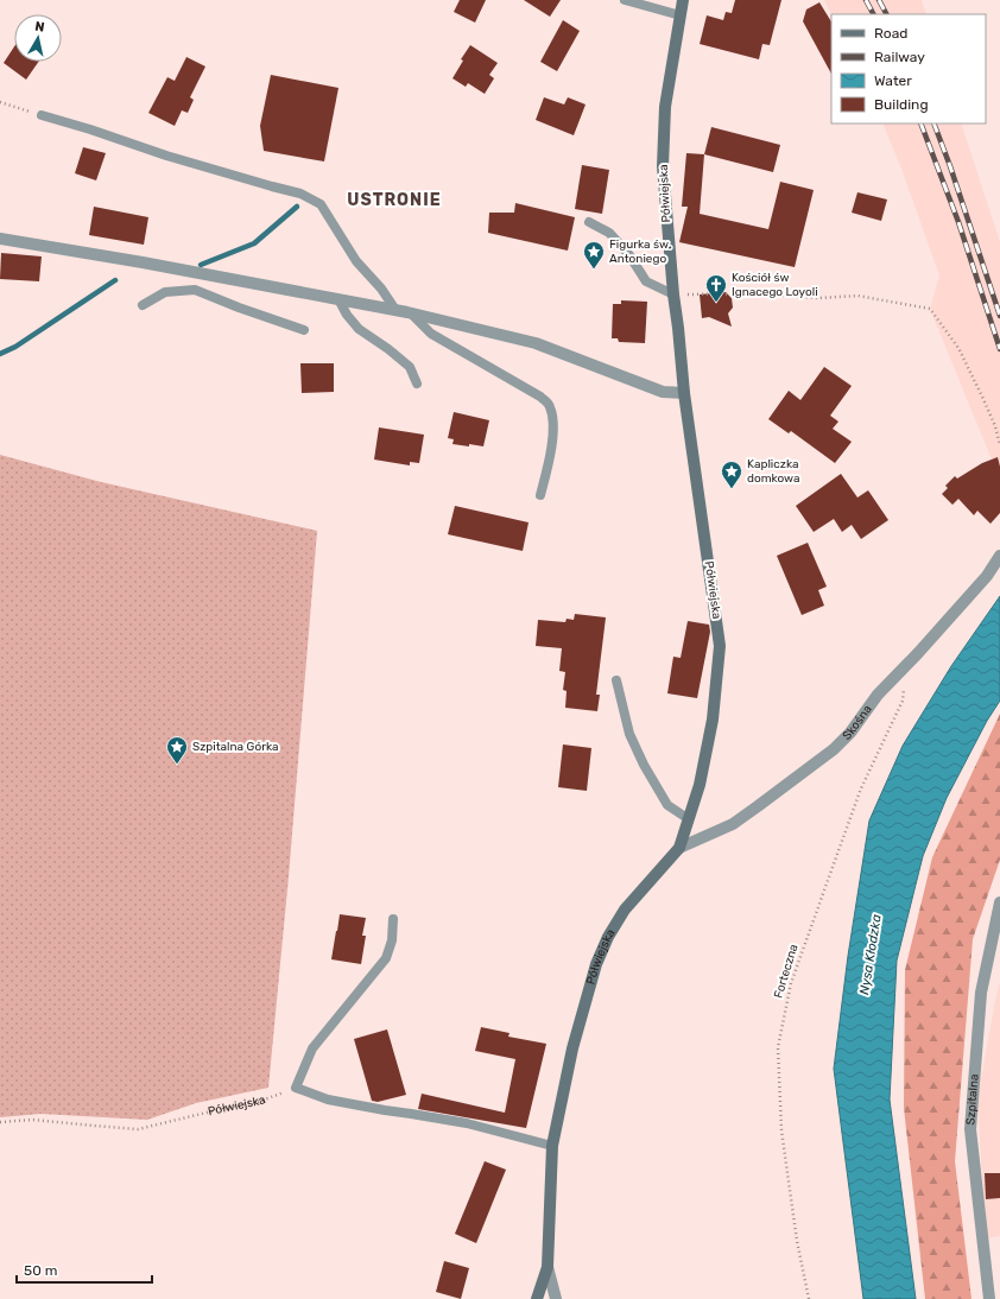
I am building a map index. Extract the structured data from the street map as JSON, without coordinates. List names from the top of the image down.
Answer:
{
  "streets": {
    "street": ["Półwiejska", "Skośna", "Szpitalna"],
    "path": ["Forteczna"]
  },
  "crossings": [
    ["Półwiejska", "Skośna"],
    ["Skośna", "Forteczna"]
  ],
  "districts": ["USTRONIE"],
  "water": ["Nysa Kłodzka"],
  "places": {
    "place": ["Figurka św. Antoniego", "Kapliczka domkowa", "Szpitalna Górka"],
    "church": ["Kościół św Ignacego Loyoli"]
  },
  "legend": [
    "Road",
    "Railway",
    "Water",
    "Building"
  ],
  "scale_bar": "50 m",
  "north": "top"
}
